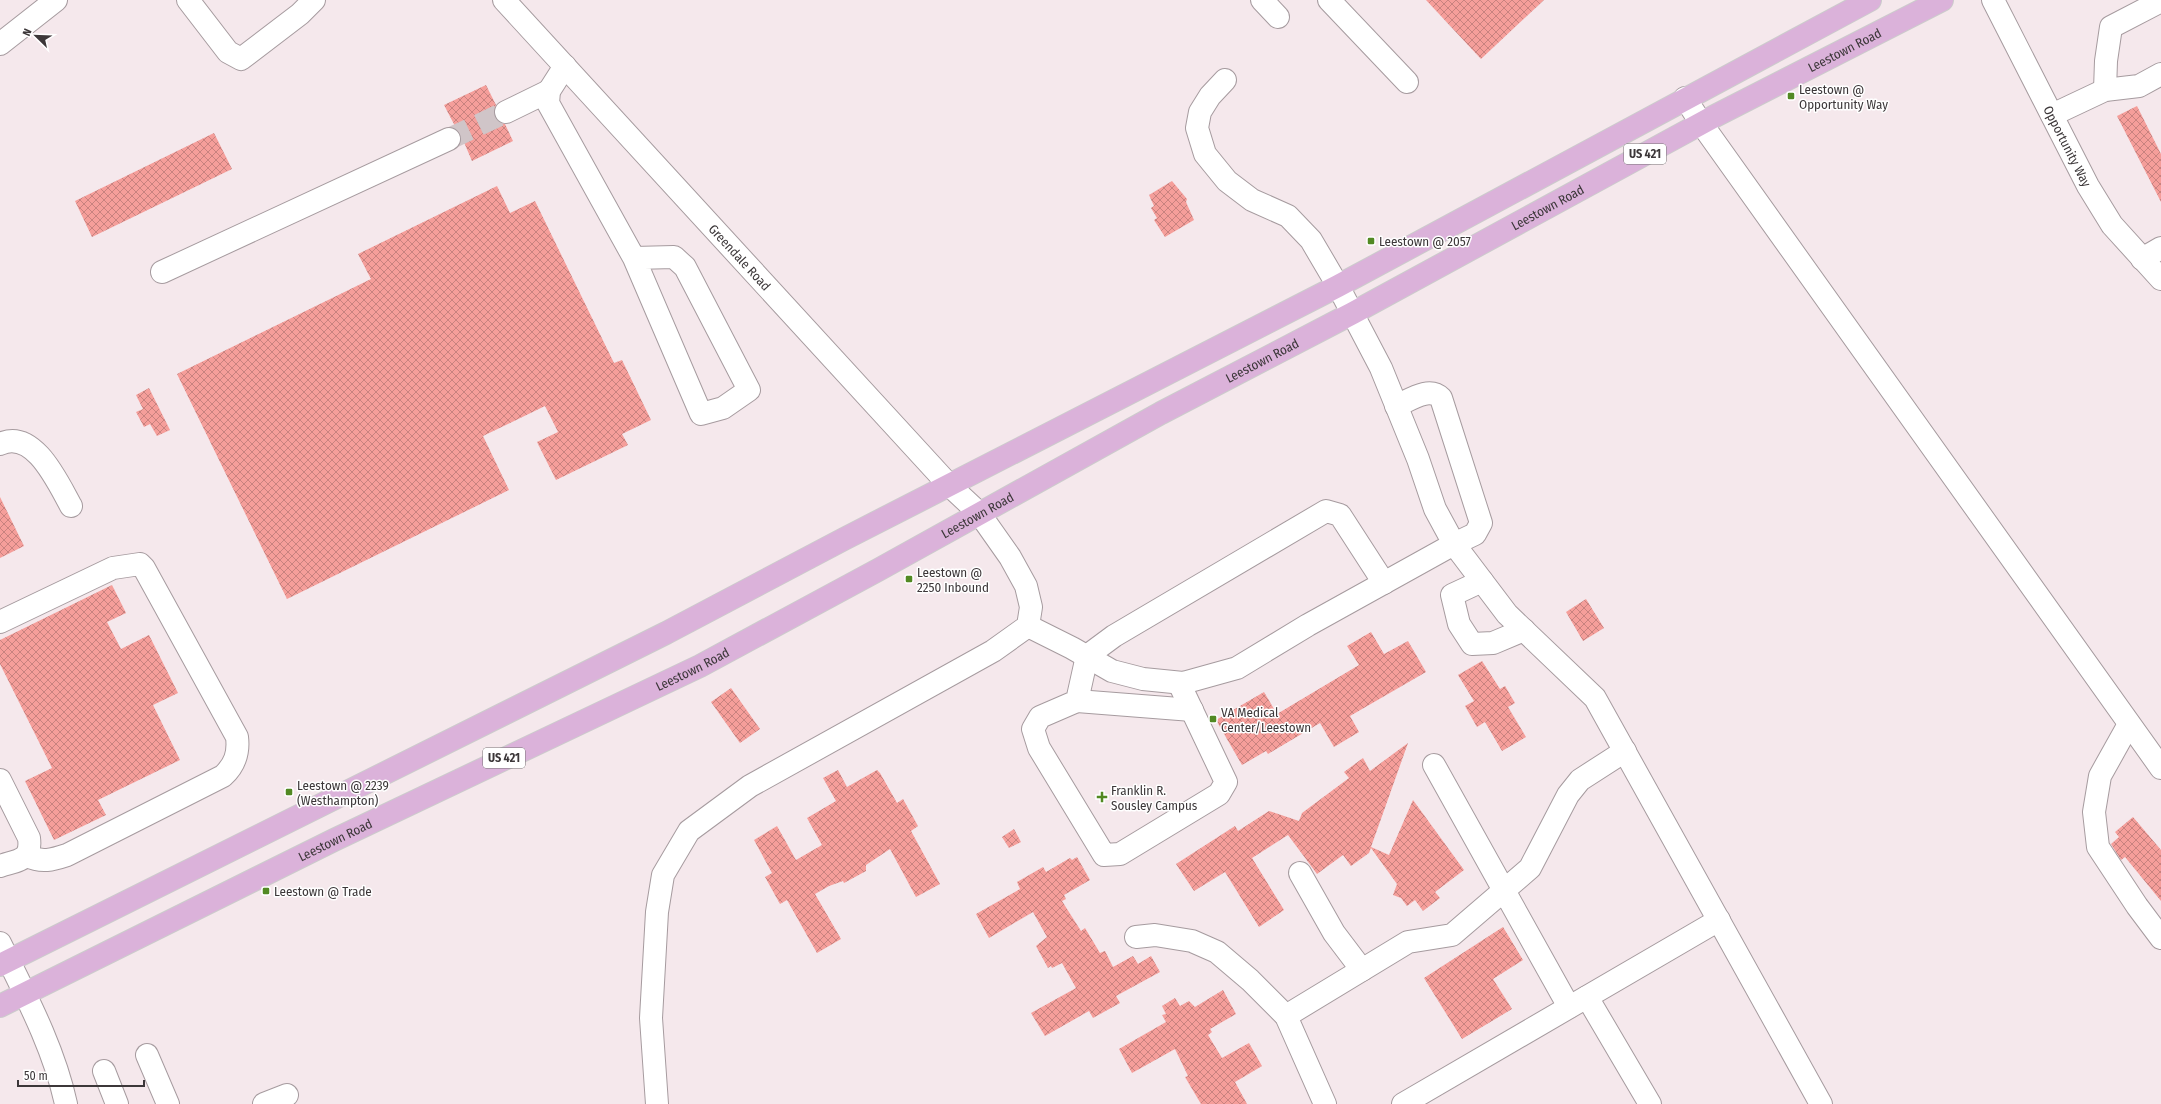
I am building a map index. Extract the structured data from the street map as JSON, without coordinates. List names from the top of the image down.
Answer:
{
  "streets": {
    "main road": ["Leestown Road", "US 421"],
    "street": ["Opportunity Way", "Greendale Road"]
  },
  "crossings": [
    ["Leestown Road", "Greendale Road"]
  ],
  "places": {
    "transit": [
      "Leestown @ Opportunity Way",
      "Leestown @ 2057",
      "Leestown @ 2250 Inbound",
      "VA Medical Center/Leestown",
      "Leestown @ 2239 (Westhampton)",
      "Leestown @ Trade"
    ],
    "health": ["Franklin R. Sousley Campus"]
  },
  "scale_bar": "50 m",
  "north": "top left"
}
